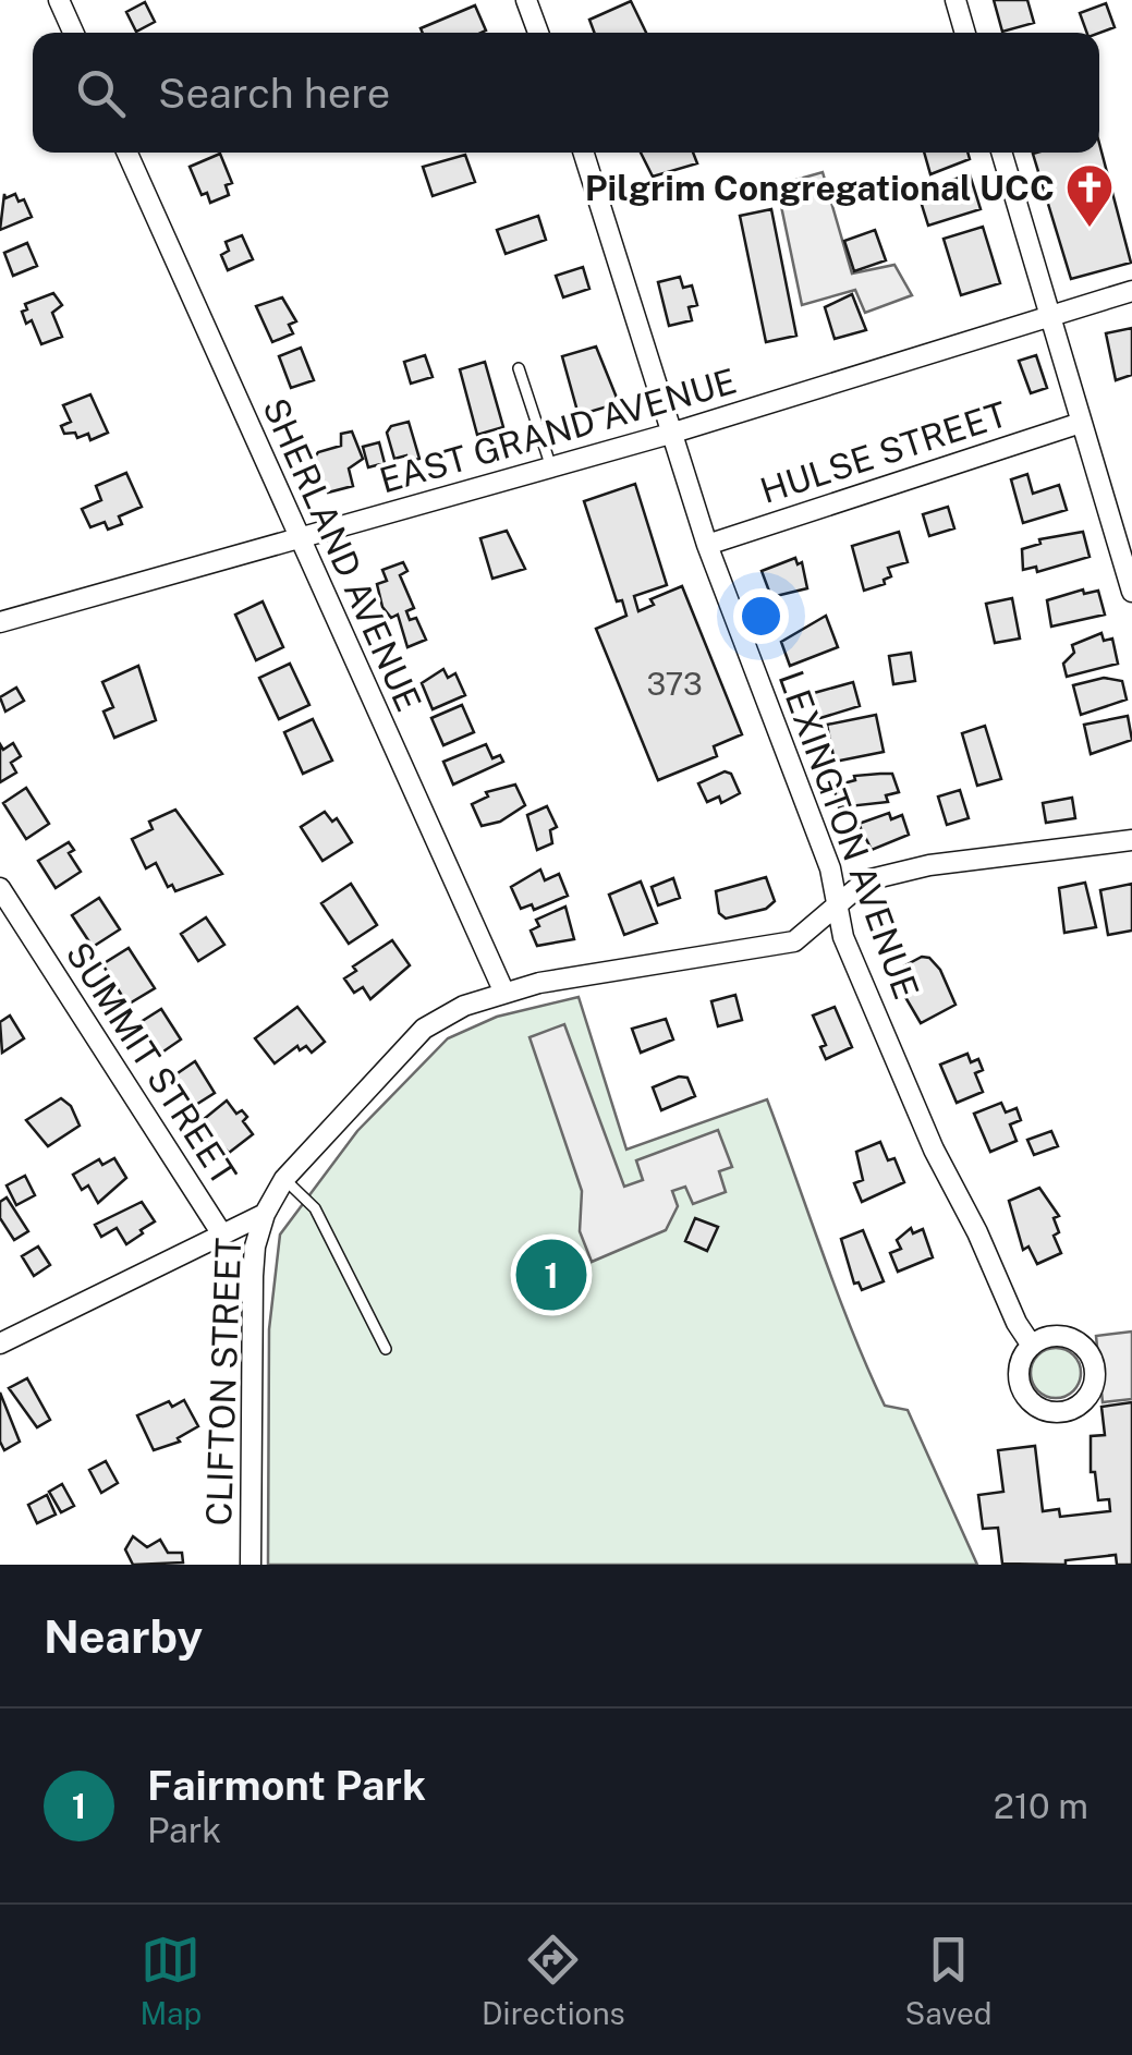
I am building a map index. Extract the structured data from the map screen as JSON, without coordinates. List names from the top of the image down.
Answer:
{
  "streets": {
    "street": [
      "EAST GRAND AVENUE",
      "HULSE STREET",
      "SHERLAND AVENUE",
      "LEXINGTON AVENUE",
      "SUMMIT STREET",
      "CLIFTON STREET"
    ]
  },
  "crossings": [
    ["EAST GRAND AVENUE", "SHERLAND AVENUE"],
    ["EAST GRAND AVENUE", "LEXINGTON AVENUE"],
    ["HULSE STREET", "LEXINGTON AVENUE"],
    ["SHERLAND AVENUE", "CLIFTON STREET"],
    ["LEXINGTON AVENUE", "CLIFTON STREET"],
    ["SUMMIT STREET", "CLIFTON STREET"]
  ],
  "places": {
    "church": ["Pilgrim Congregational UCC"]
  },
  "house_numbers": ["373"],
  "page": {
    "search": "Search here",
    "pins": "1",
    "heading": "Nearby",
    "list": [
      {
        "mark": "1",
        "name": "Fairmont Park",
        "note": "Park",
        "value": "210 m"
      }
    ],
    "nav": ["Map", "Directions", "Saved"]
  }
}
